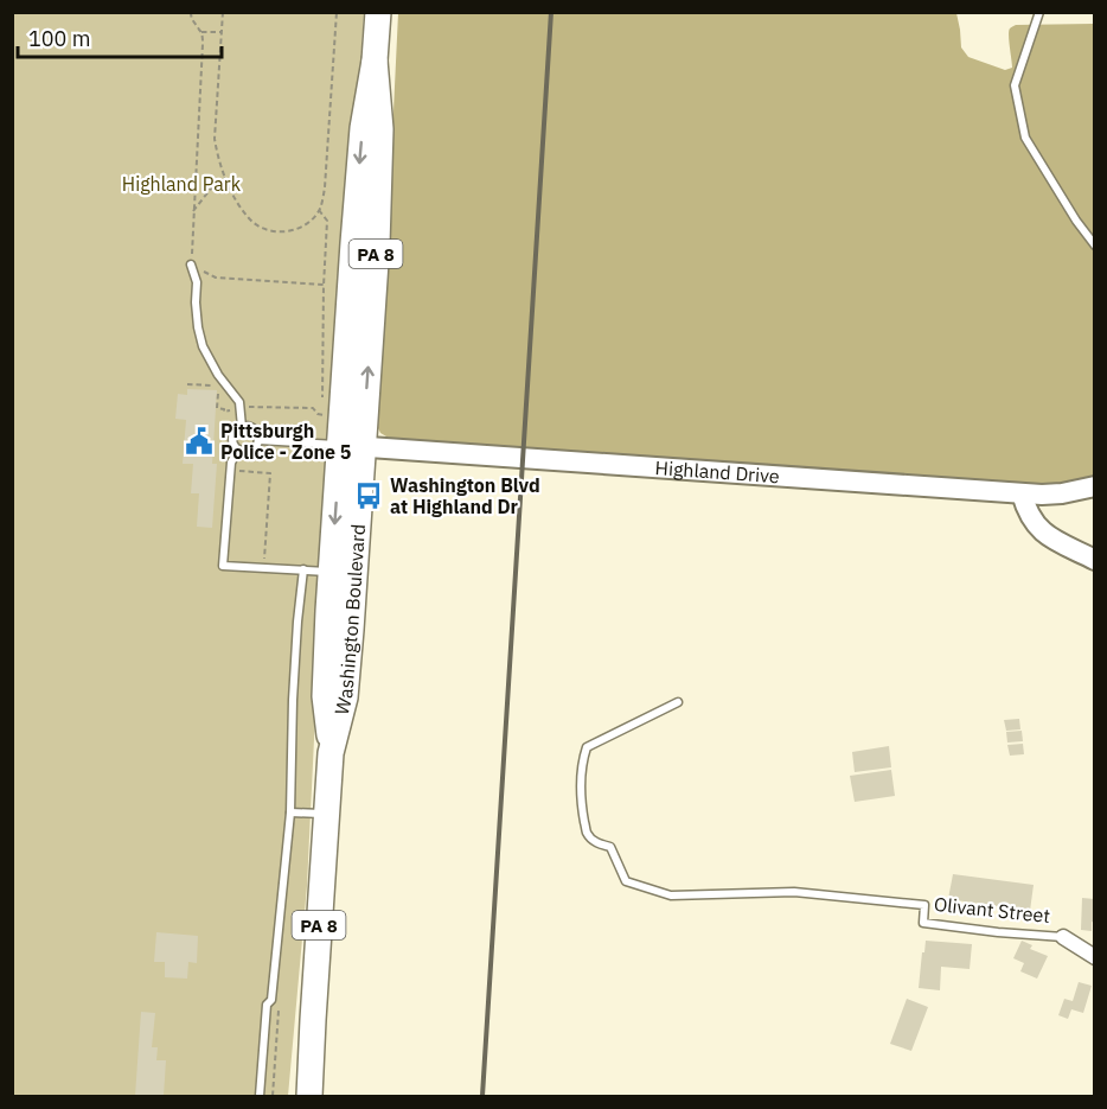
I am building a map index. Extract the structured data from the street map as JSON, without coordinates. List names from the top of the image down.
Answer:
{
  "streets": {
    "highway": ["PA 8", "Washington Boulevard"],
    "street": ["Highland Drive", "Olivant Street"]
  },
  "crossings": [
    ["Highland Drive", "Washington Boulevard"]
  ],
  "parks": ["Highland Park"],
  "places": {
    "public building": ["Pittsburgh Police - Zone 5"],
    "bus stop": ["Washington Blvd at Highland Dr"]
  },
  "scale_bar": "100 m"
}
